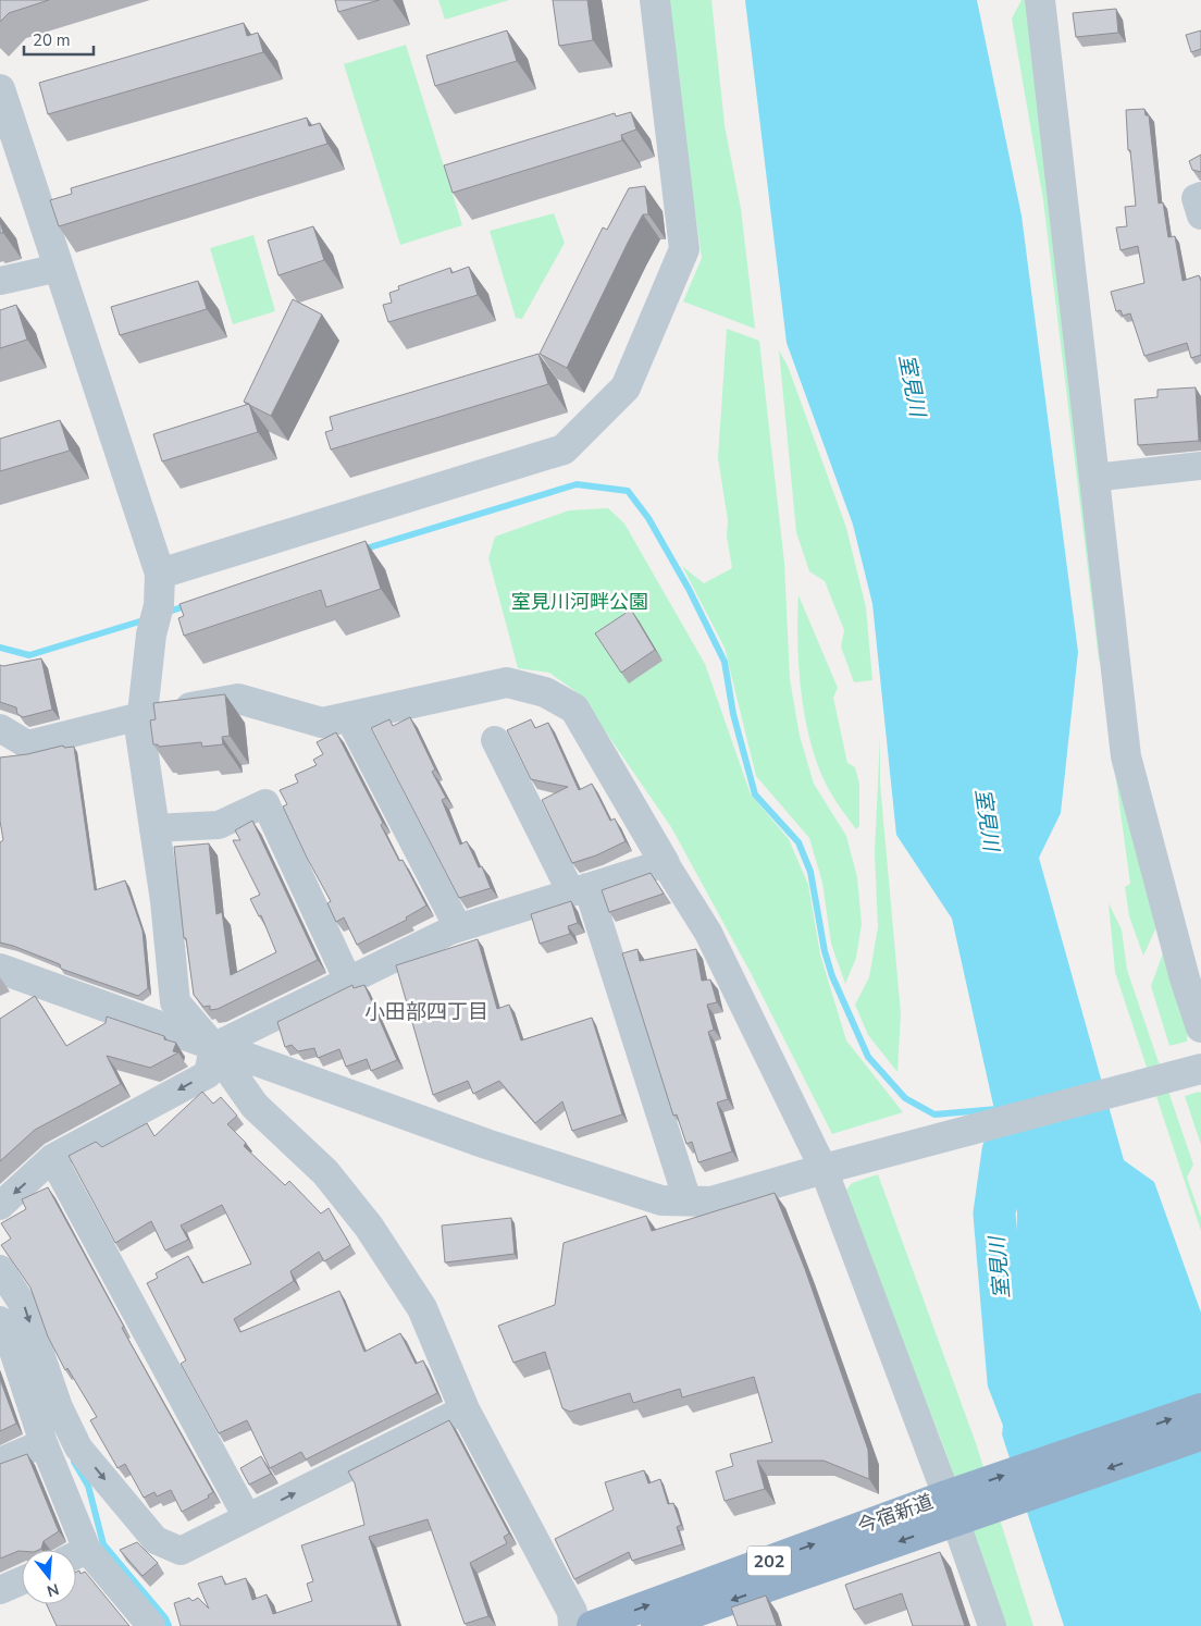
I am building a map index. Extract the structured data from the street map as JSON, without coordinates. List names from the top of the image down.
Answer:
{
  "streets": {
    "highway": ["今宿新道", "202"]
  },
  "districts": ["小田部四丁目"],
  "water": ["室見川"],
  "parks": ["室見川河畔公園"],
  "scale_bar": "20 m",
  "north": "bottom"
}
